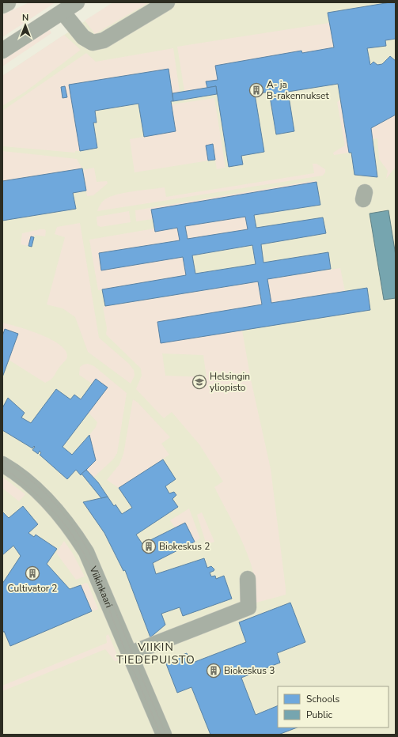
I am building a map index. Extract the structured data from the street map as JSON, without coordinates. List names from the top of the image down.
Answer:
{
  "streets": {
    "street": ["Viikinkaari"]
  },
  "districts": ["VIIKIN TIEDEPUISTO"],
  "places": {
    "building": [
      "A- ja B-rakennukset",
      "Biokeskus 2",
      "Cultivator 2",
      "Biokeskus 3"
    ],
    "school or university": ["Helsingin yliopisto"]
  },
  "legend": ["Schools", "Public"],
  "north": "top"
}
